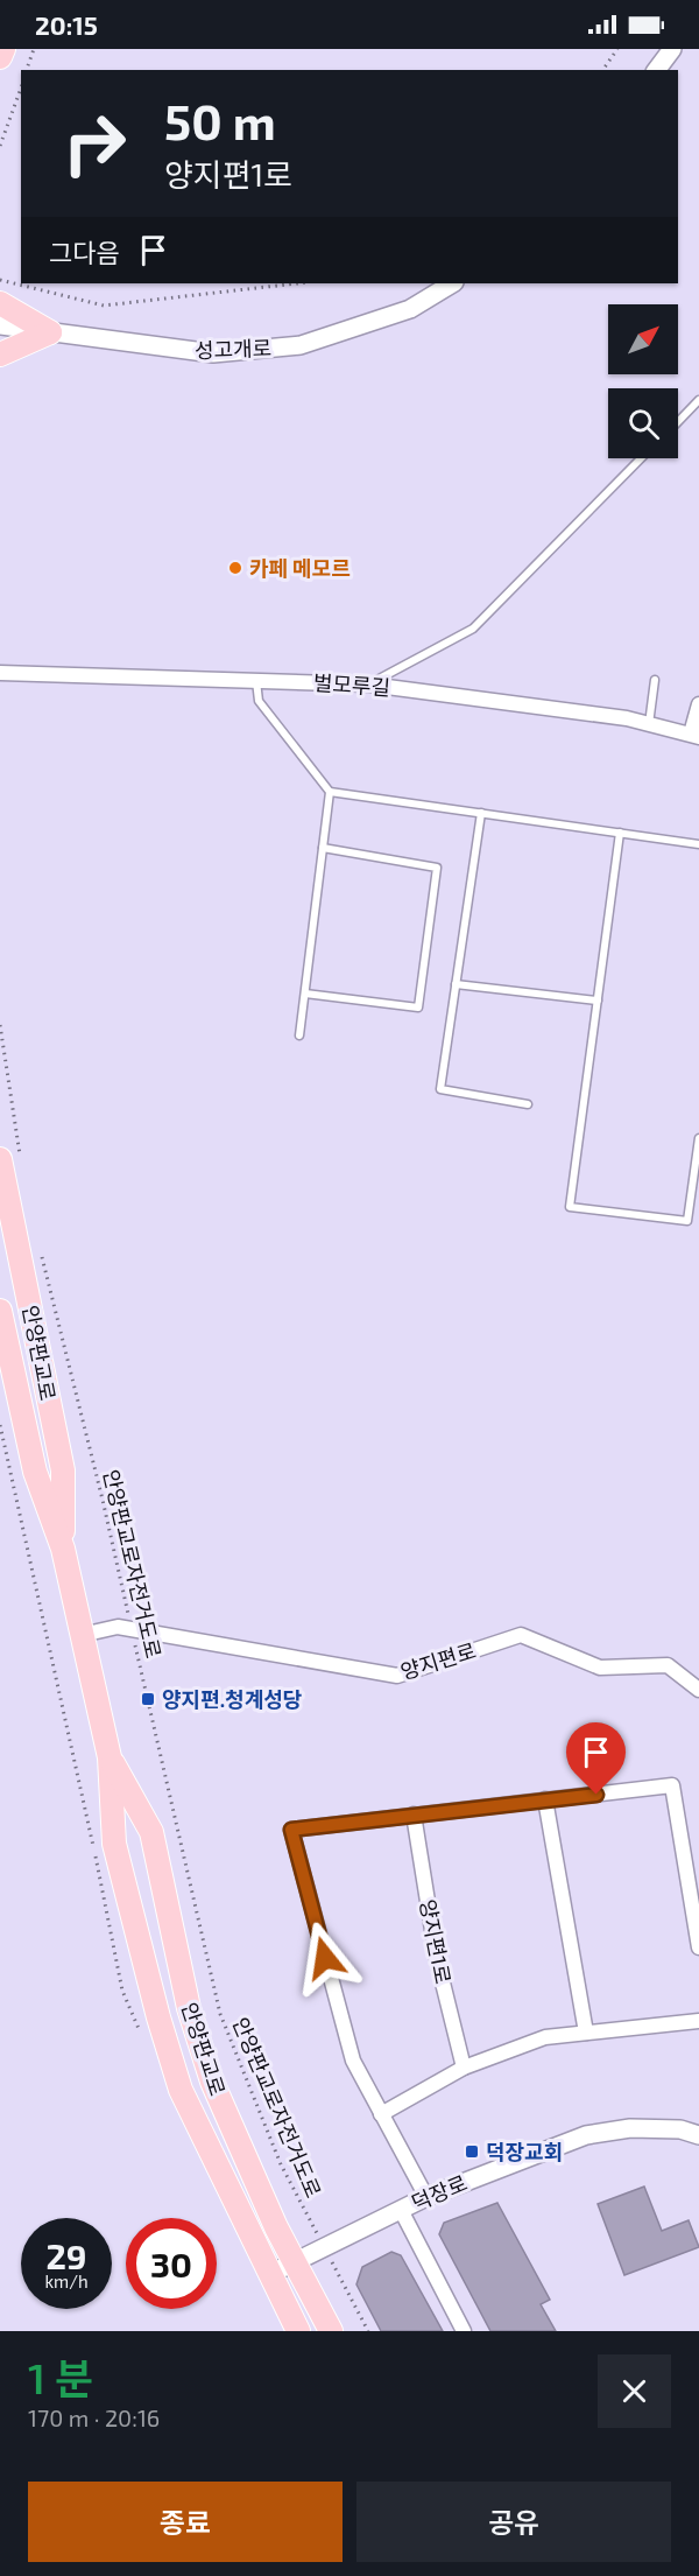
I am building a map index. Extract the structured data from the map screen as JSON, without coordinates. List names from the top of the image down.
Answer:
{
  "streets": {
    "main road": ["안양판교로"],
    "street": [
      "성고개로",
      "벌모루길",
      "양지편로",
      "양지편1로",
      "덕장로"
    ],
    "path": ["안양판교로자전거도로"]
  },
  "crossings": [
    ["안양판교로", "양지편로"],
    ["안양판교로", "덕장로"],
    ["안양판교로자전거도로", "양지편로"],
    ["안양판교로자전거도로", "덕장로"]
  ],
  "places": {
    "other": ["카페 메모르"],
    "transit": ["양지편.청계성당", "덕장교회"]
  },
  "north": "top right",
  "page": {
    "status": "20:15",
    "turn": ["50 m", "양지편1로"],
    "then": "그다음",
    "speed": "29 km/h",
    "limit": "30",
    "heading": ["1 분", "170 m · 20:16"],
    "buttons": ["종료", "공유"]
  }
}
